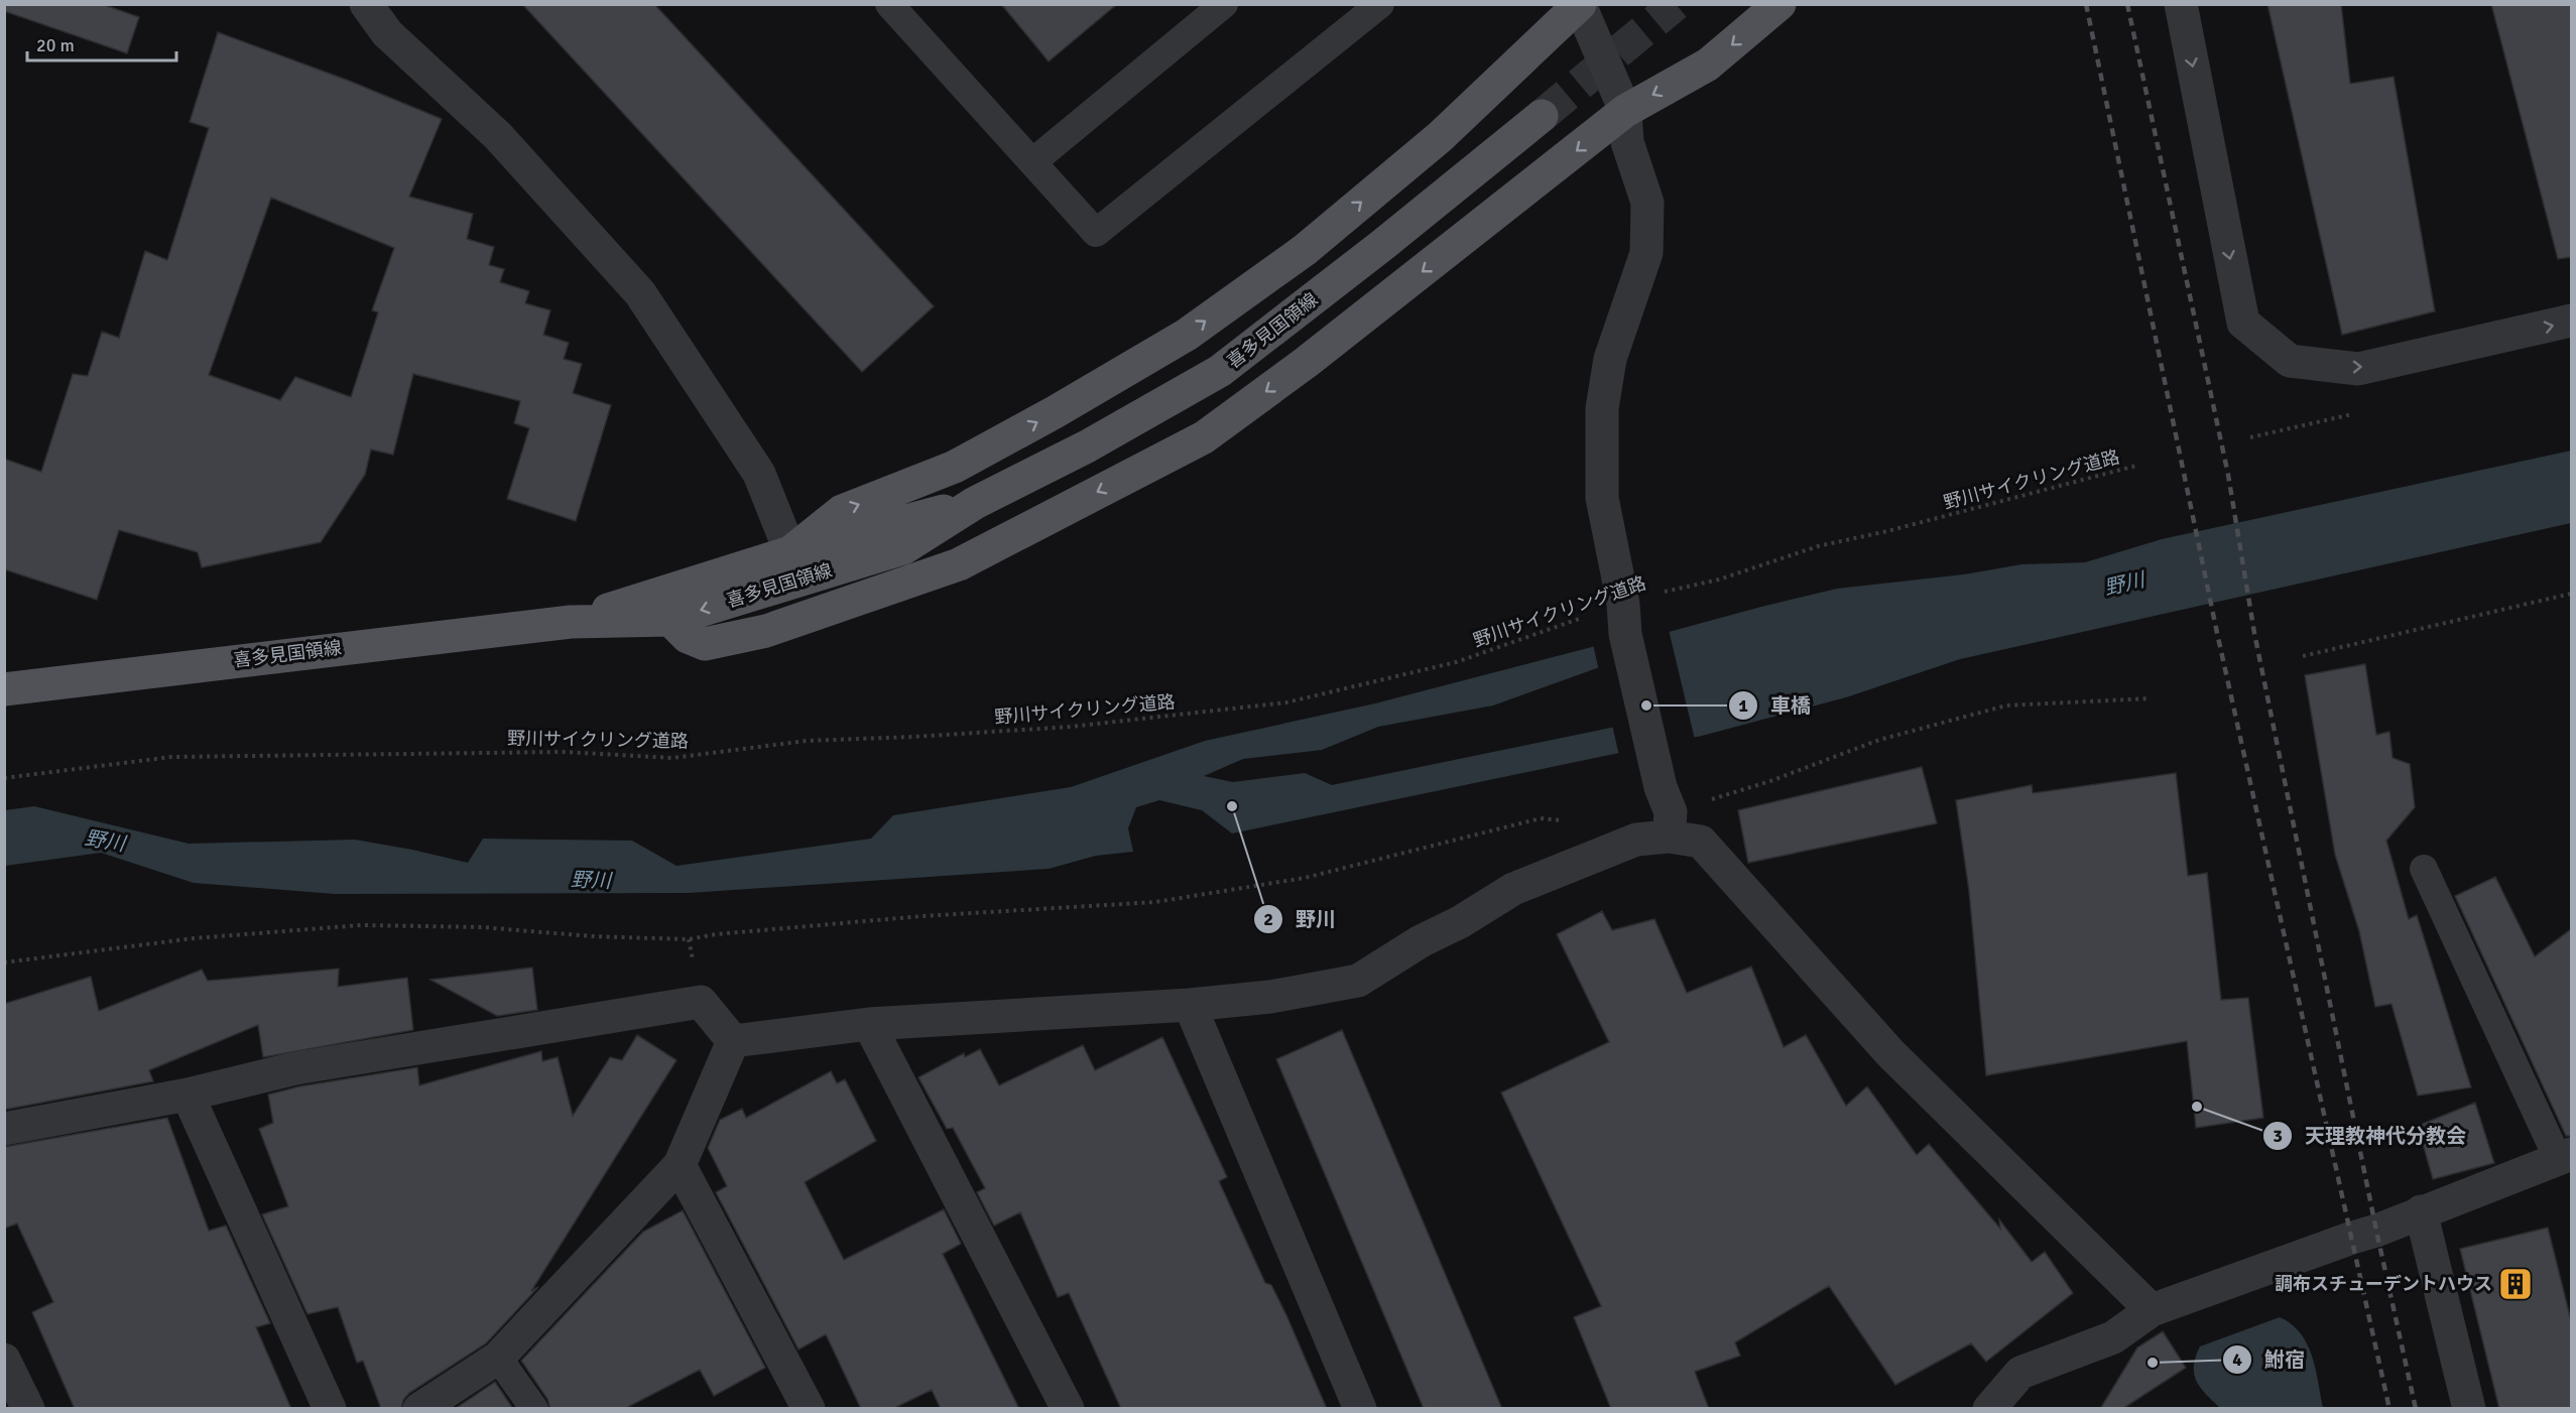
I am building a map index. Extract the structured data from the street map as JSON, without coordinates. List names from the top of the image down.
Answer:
{
  "streets": {
    "main road": ["喜多見国領線"],
    "path": ["野川サイクリング道路"]
  },
  "water": ["野川"],
  "places": {
    "other": [
      "車橋",
      "野川",
      "天理教神代分教会",
      "鮒宿"
    ],
    "building": ["調布スチューデントハウス"]
  },
  "scale_bar": "20 m"
}
